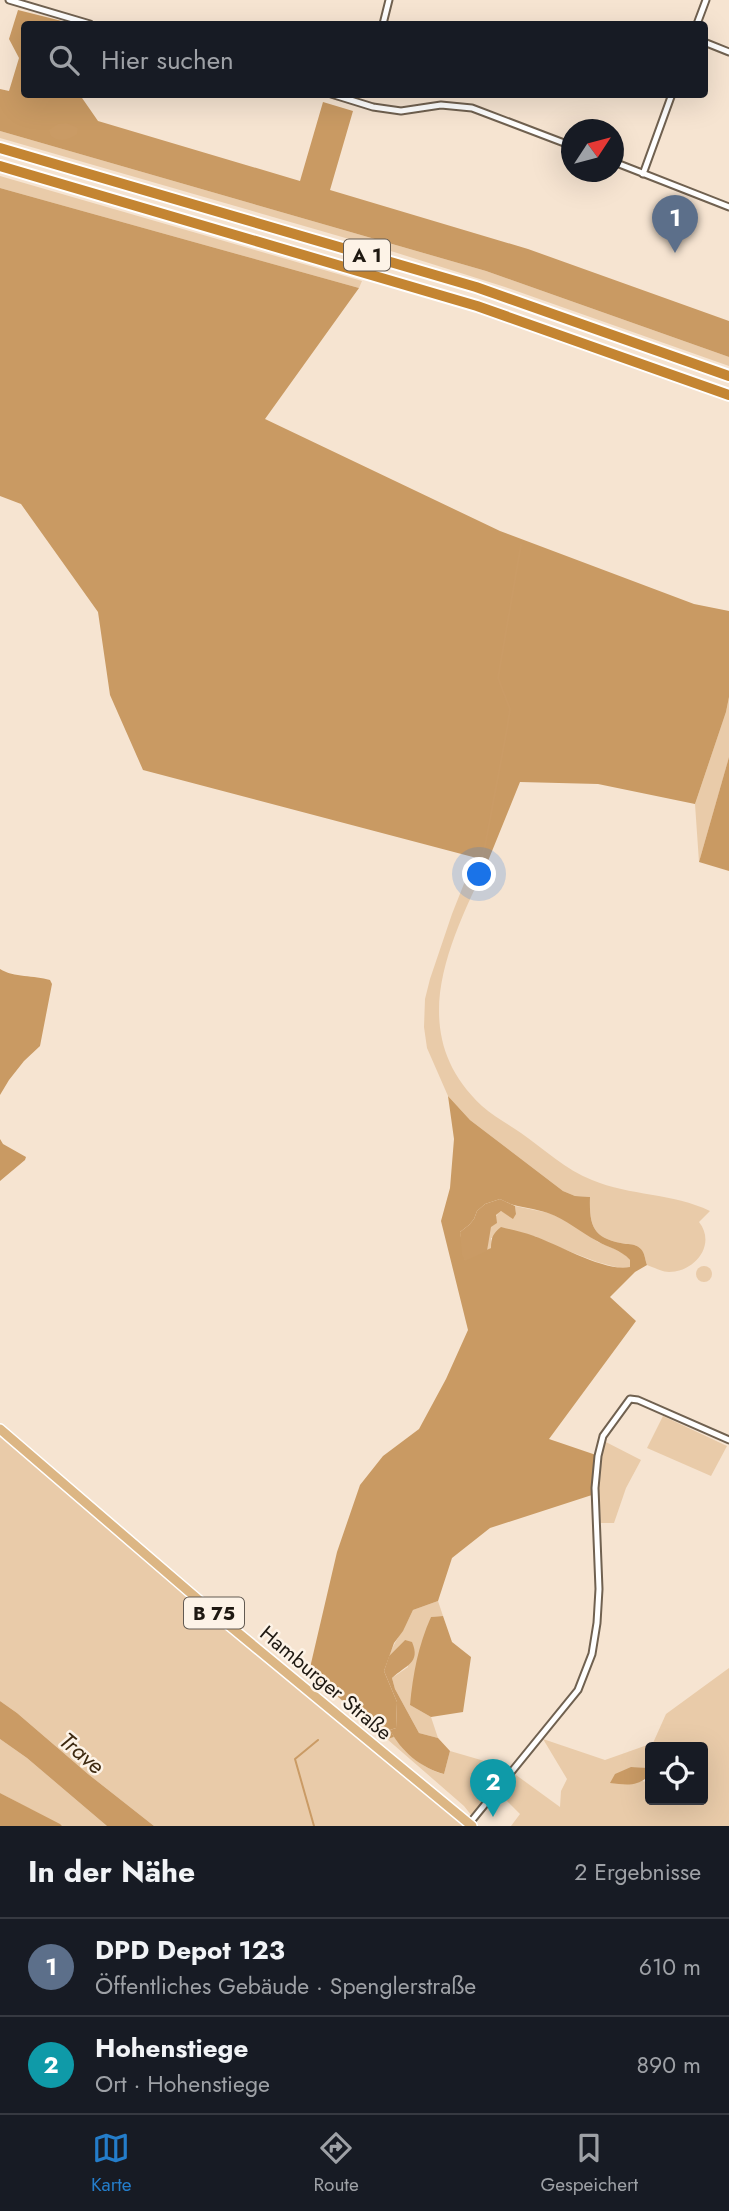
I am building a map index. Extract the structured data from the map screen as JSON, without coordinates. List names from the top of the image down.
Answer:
{
  "streets": {
    "highway": ["A 1"],
    "main road": ["B 75", "Hamburger Straße"]
  },
  "water": ["Trave"],
  "north": "top right",
  "page": {
    "search": "Hier suchen",
    "pins": ["1", "2"],
    "heading": ["In der Nähe", "2 Ergebnisse"],
    "list": [
      {
        "mark": "1",
        "name": "DPD Depot 123",
        "note": "Öffentliches Gebäude · Spenglerstraße",
        "value": "610 m"
      },
      {
        "mark": "2",
        "name": "Hohenstiege",
        "note": "Ort · Hohenstiege",
        "value": "890 m"
      }
    ],
    "nav": ["Karte", "Route", "Gespeichert"]
  }
}
